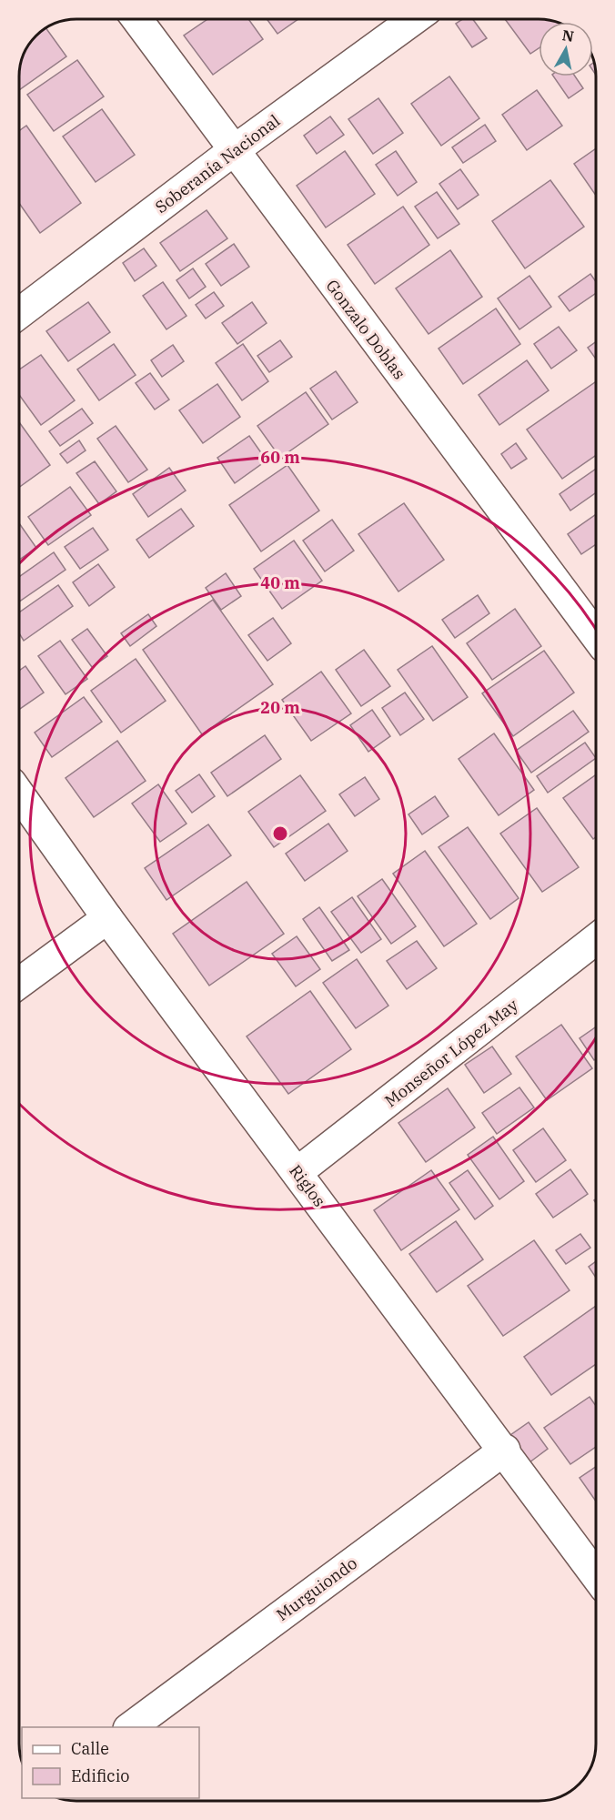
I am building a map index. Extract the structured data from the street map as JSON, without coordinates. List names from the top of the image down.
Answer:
{
  "streets": {
    "street": [
      "Soberanía Nacional",
      "Gonzalo Doblas",
      "Monseñor López May",
      "Riglos",
      "Murguiondo"
    ]
  },
  "crossings": [
    ["Soberanía Nacional", "Gonzalo Doblas"],
    ["Monseñor López May", "Riglos"],
    ["Riglos", "Murguiondo"]
  ],
  "legend": ["Calle", "Edificio"],
  "north": "top",
  "rings": ["60 m", "40 m", "20 m"]
}
